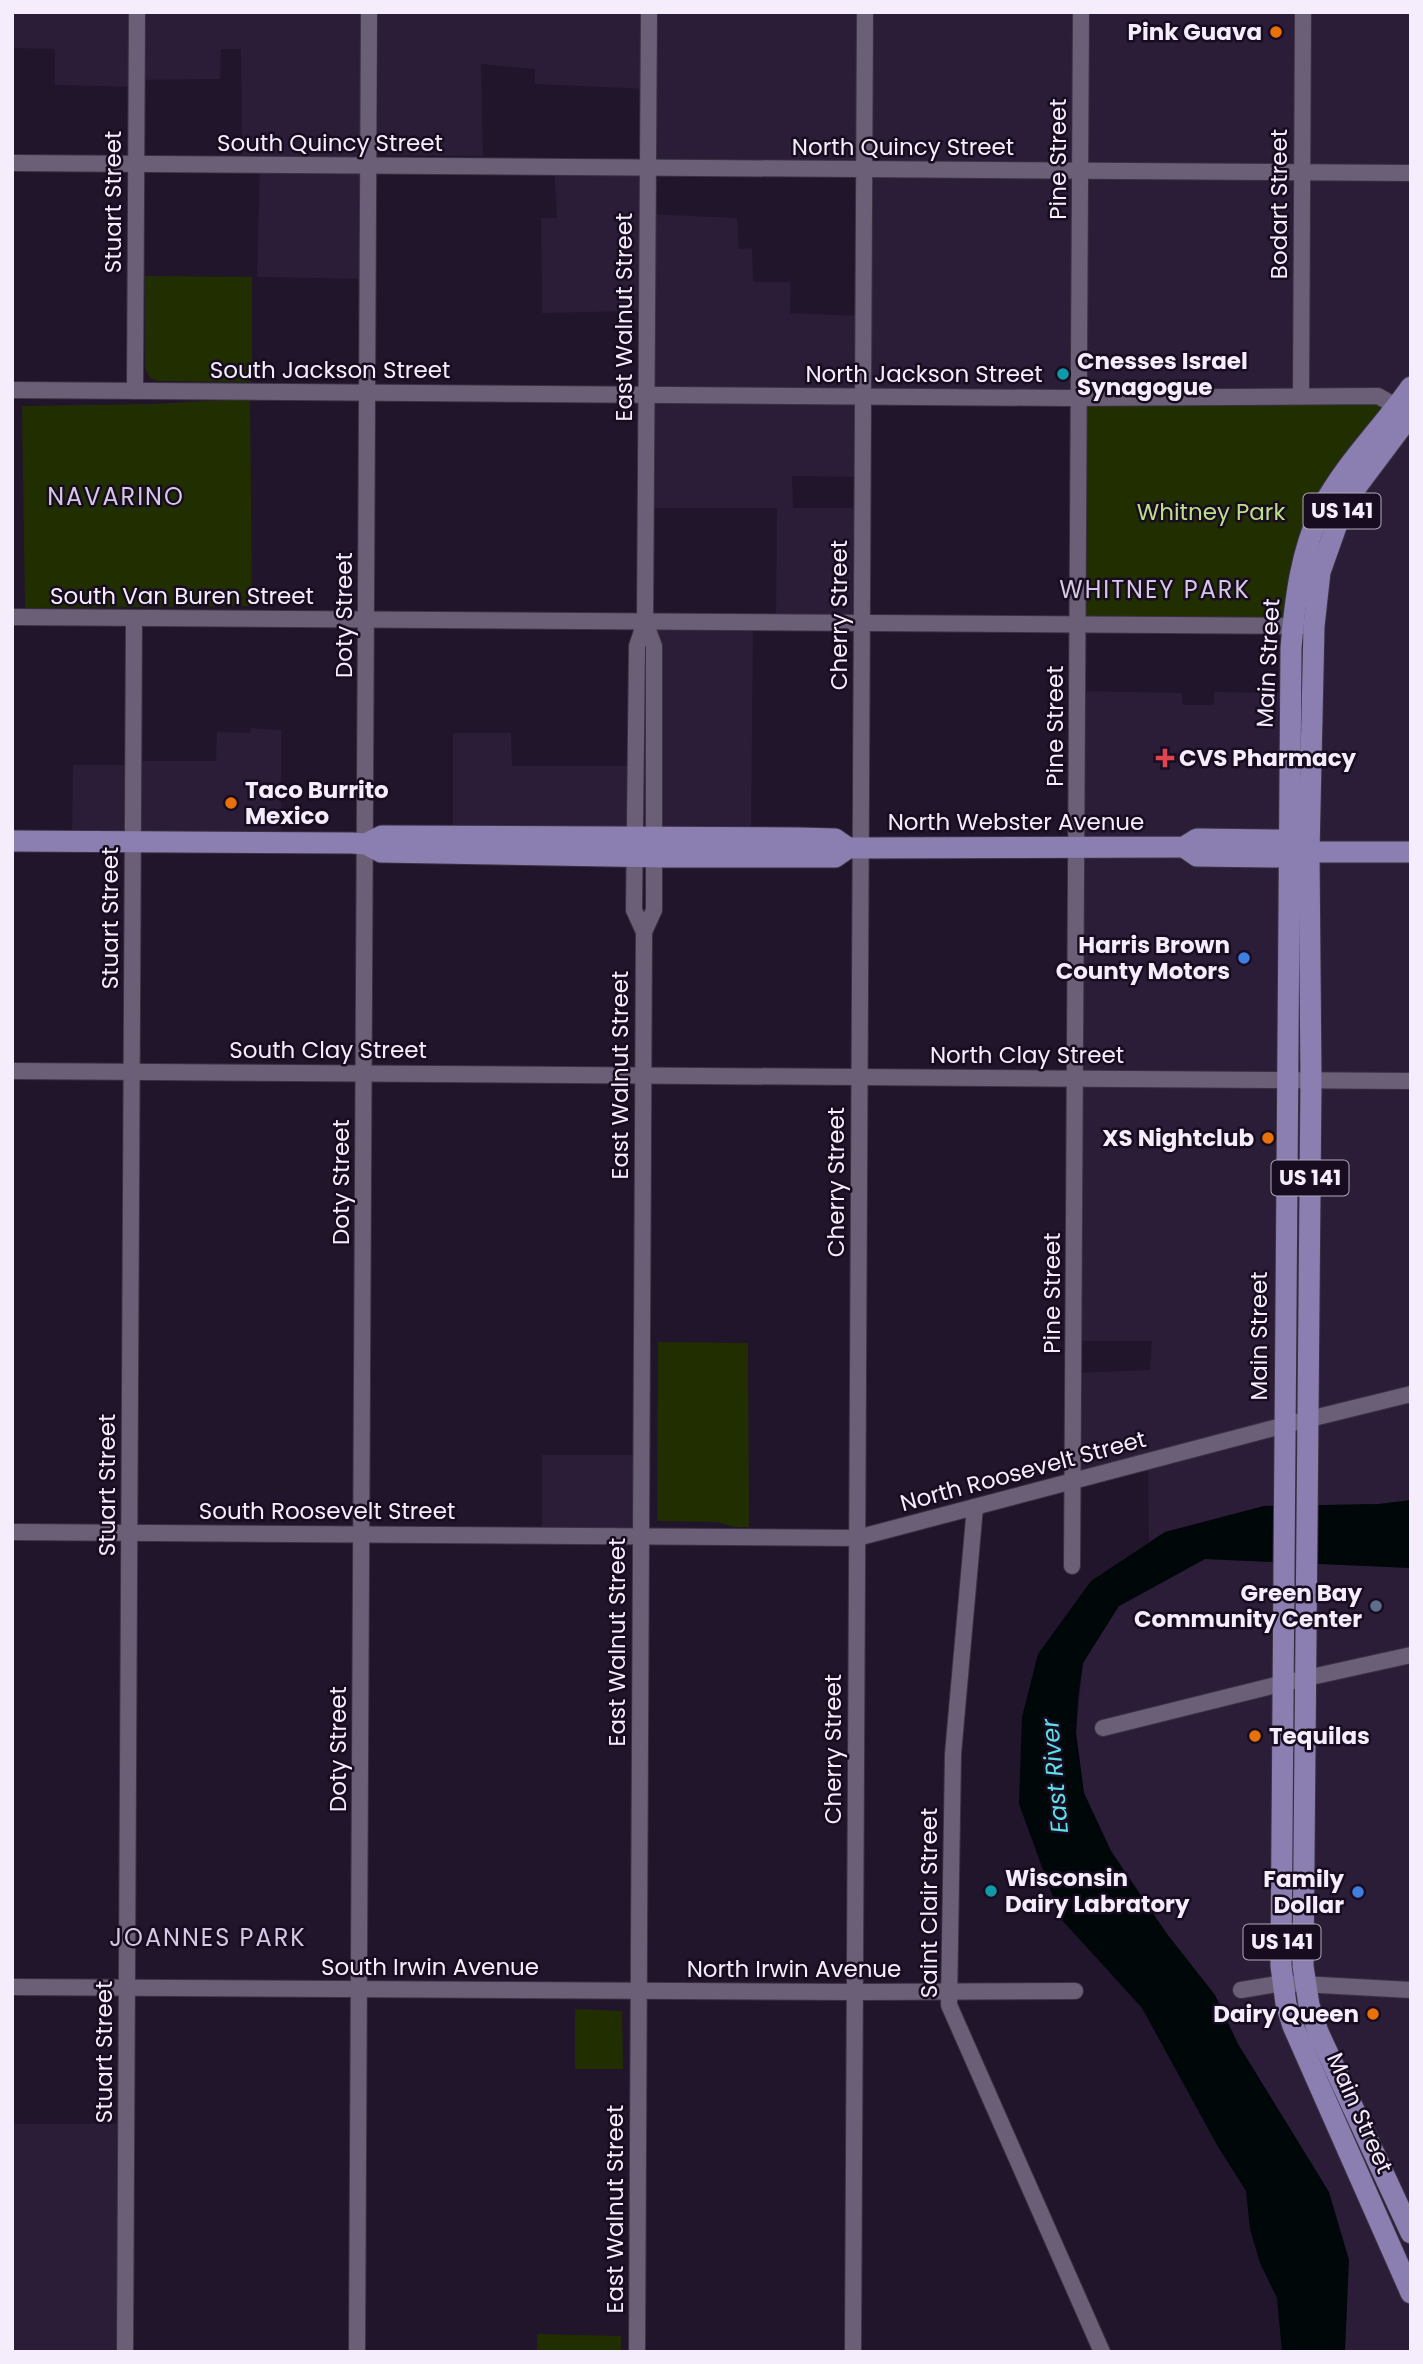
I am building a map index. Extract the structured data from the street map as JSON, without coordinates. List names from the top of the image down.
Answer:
{
  "streets": {
    "main road": ["US 141", "Main Street", "North Webster Avenue"],
    "street": [
      "South Quincy Street",
      "North Quincy Street",
      "Pine Street",
      "Stuart Street",
      "Bodart Street",
      "East Walnut Street",
      "South Jackson Street",
      "North Jackson Street",
      "South Van Buren Street",
      "Doty Street",
      "Cherry Street",
      "South Clay Street",
      "North Clay Street",
      "North Roosevelt Street",
      "South Roosevelt Street",
      "Saint Clair Street",
      "South Irwin Avenue",
      "North Irwin Avenue"
    ]
  },
  "crossings": [
    ["South Quincy Street", "North Quincy Street"],
    ["South Quincy Street", "Stuart Street"],
    ["South Quincy Street", "East Walnut Street"],
    ["South Quincy Street", "Doty Street"],
    ["North Quincy Street", "Pine Street"],
    ["North Quincy Street", "Bodart Street"],
    ["North Quincy Street", "East Walnut Street"],
    ["North Quincy Street", "Cherry Street"],
    ["Pine Street", "North Jackson Street"],
    ["Pine Street", "South Van Buren Street"],
    ["Pine Street", "North Webster Avenue"],
    ["Pine Street", "North Clay Street"],
    ["Pine Street", "North Roosevelt Street"],
    ["Stuart Street", "South Jackson Street"],
    ["Stuart Street", "South Van Buren Street"],
    ["Stuart Street", "North Webster Avenue"],
    ["Stuart Street", "South Clay Street"],
    ["Stuart Street", "South Roosevelt Street"],
    ["Stuart Street", "South Irwin Avenue"],
    ["Bodart Street", "North Jackson Street"],
    ["East Walnut Street", "South Jackson Street"],
    ["East Walnut Street", "North Jackson Street"],
    ["East Walnut Street", "South Van Buren Street"],
    ["East Walnut Street", "North Webster Avenue"],
    ["East Walnut Street", "South Clay Street"],
    ["East Walnut Street", "North Clay Street"],
    ["East Walnut Street", "North Roosevelt Street"],
    ["East Walnut Street", "South Roosevelt Street"],
    ["East Walnut Street", "South Irwin Avenue"],
    ["East Walnut Street", "North Irwin Avenue"],
    ["South Jackson Street", "North Jackson Street"],
    ["South Jackson Street", "Doty Street"],
    ["North Jackson Street", "Cherry Street"],
    ["North Jackson Street", "Main Street"],
    ["South Van Buren Street", "Doty Street"],
    ["South Van Buren Street", "Cherry Street"],
    ["South Van Buren Street", "Main Street"],
    ["Doty Street", "North Webster Avenue"],
    ["Doty Street", "South Clay Street"],
    ["Doty Street", "South Roosevelt Street"],
    ["Doty Street", "South Irwin Avenue"],
    ["Cherry Street", "North Webster Avenue"],
    ["Cherry Street", "North Clay Street"],
    ["Cherry Street", "North Roosevelt Street"],
    ["Cherry Street", "North Irwin Avenue"],
    ["Main Street", "North Webster Avenue"],
    ["Main Street", "North Clay Street"],
    ["Main Street", "North Roosevelt Street"],
    ["South Clay Street", "North Clay Street"],
    ["North Roosevelt Street", "South Roosevelt Street"],
    ["North Roosevelt Street", "Saint Clair Street"],
    ["Saint Clair Street", "North Irwin Avenue"],
    ["South Irwin Avenue", "North Irwin Avenue"]
  ],
  "districts": ["NAVARINO", "WHITNEY PARK", "JOANNES PARK"],
  "water": ["East River"],
  "parks": ["Whitney Park"],
  "places": {
    "other": [
      "Pink Guava",
      "Cnesses Israel Synagogue",
      "Taco Burrito Mexico",
      "Harris Brown County Motors",
      "XS Nightclub",
      "Green Bay Community Center",
      "Tequilas",
      "Wisconsin Dairy Labratory",
      "Family Dollar",
      "Dairy Queen"
    ],
    "health": ["CVS Pharmacy"]
  }
}
